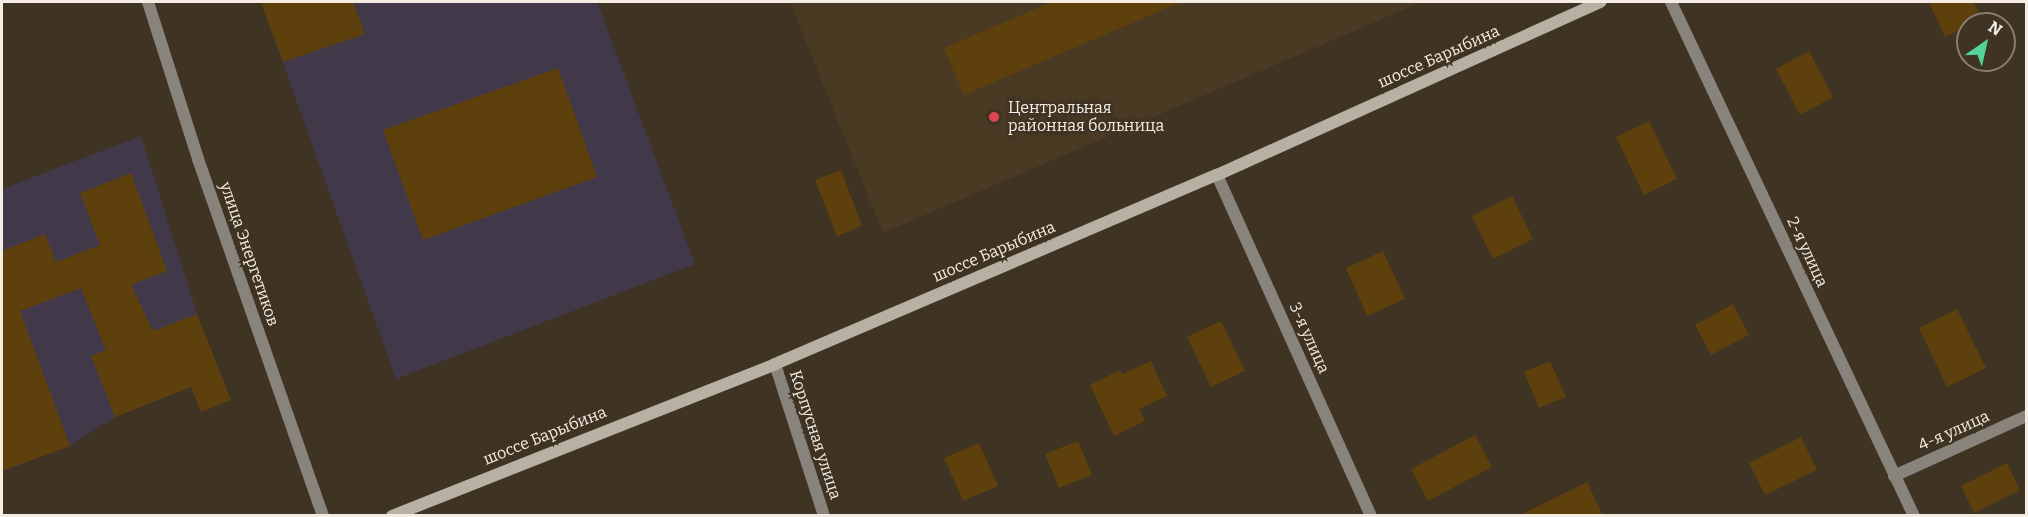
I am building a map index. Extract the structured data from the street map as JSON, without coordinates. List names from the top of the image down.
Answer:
{
  "streets": {
    "main road": ["шоссе Барыбина"],
    "street": [
      "2-я улица",
      "улица Энергетиков",
      "3-я улица",
      "4-я улица",
      "Корпусная улица"
    ]
  },
  "crossings": [
    ["шоссе Барыбина", "3-я улица"],
    ["шоссе Барыбина", "Корпусная улица"],
    ["2-я улица", "4-я улица"]
  ],
  "places": ["Центральная районная больница"],
  "north": "top right"
}
